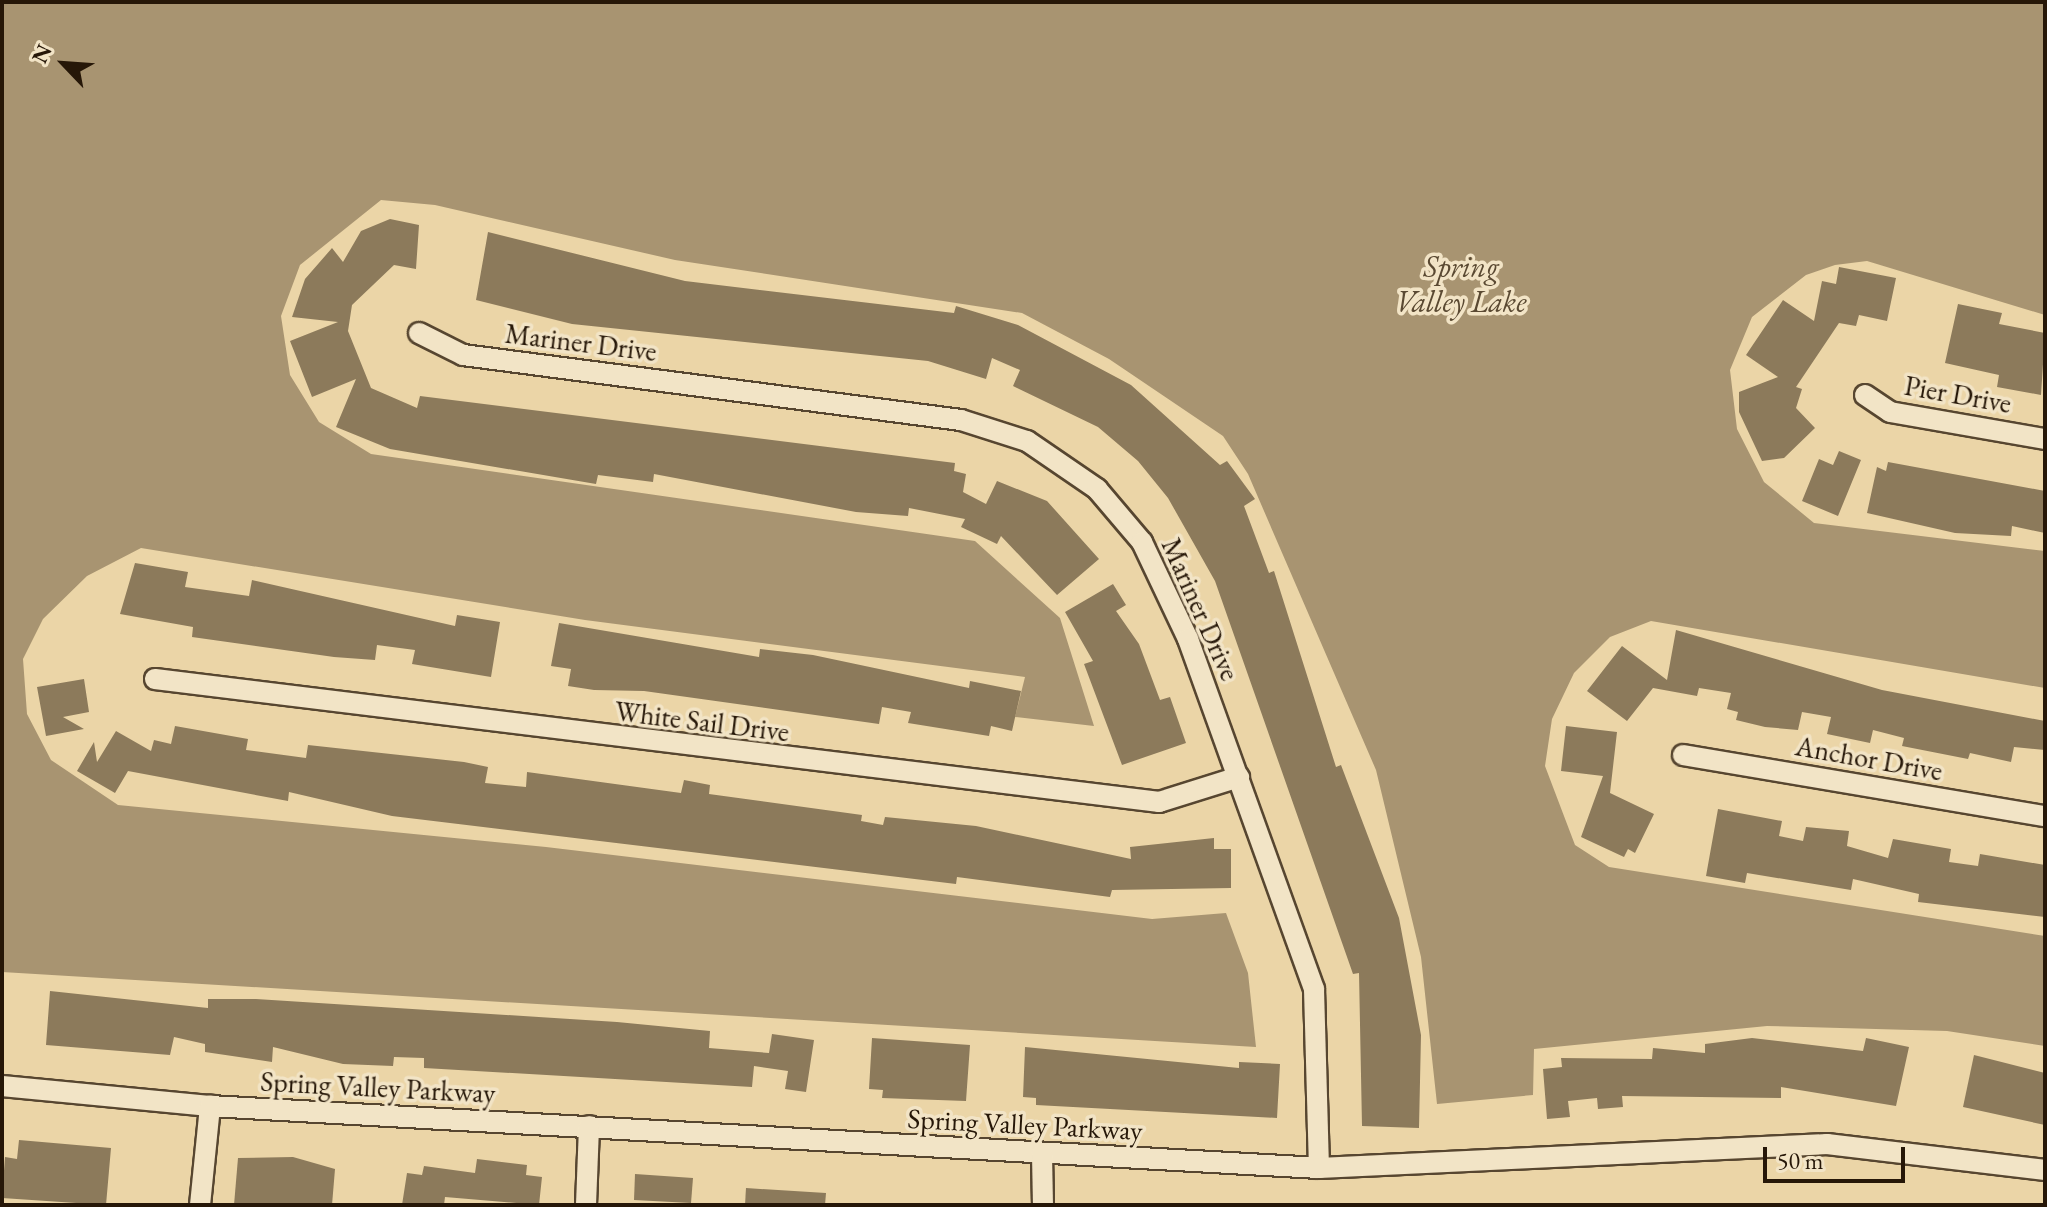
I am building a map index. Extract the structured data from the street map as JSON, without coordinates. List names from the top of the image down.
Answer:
{
  "streets": {
    "street": [
      "Mariner Drive",
      "Pier Drive",
      "White Sail Drive",
      "Anchor Drive",
      "Spring Valley Parkway"
    ]
  },
  "crossings": [
    ["Mariner Drive", "White Sail Drive"],
    ["Mariner Drive", "Spring Valley Parkway"]
  ],
  "water": ["Spring Valley Lake"],
  "scale_bar": "50 m",
  "north": "top left"
}
